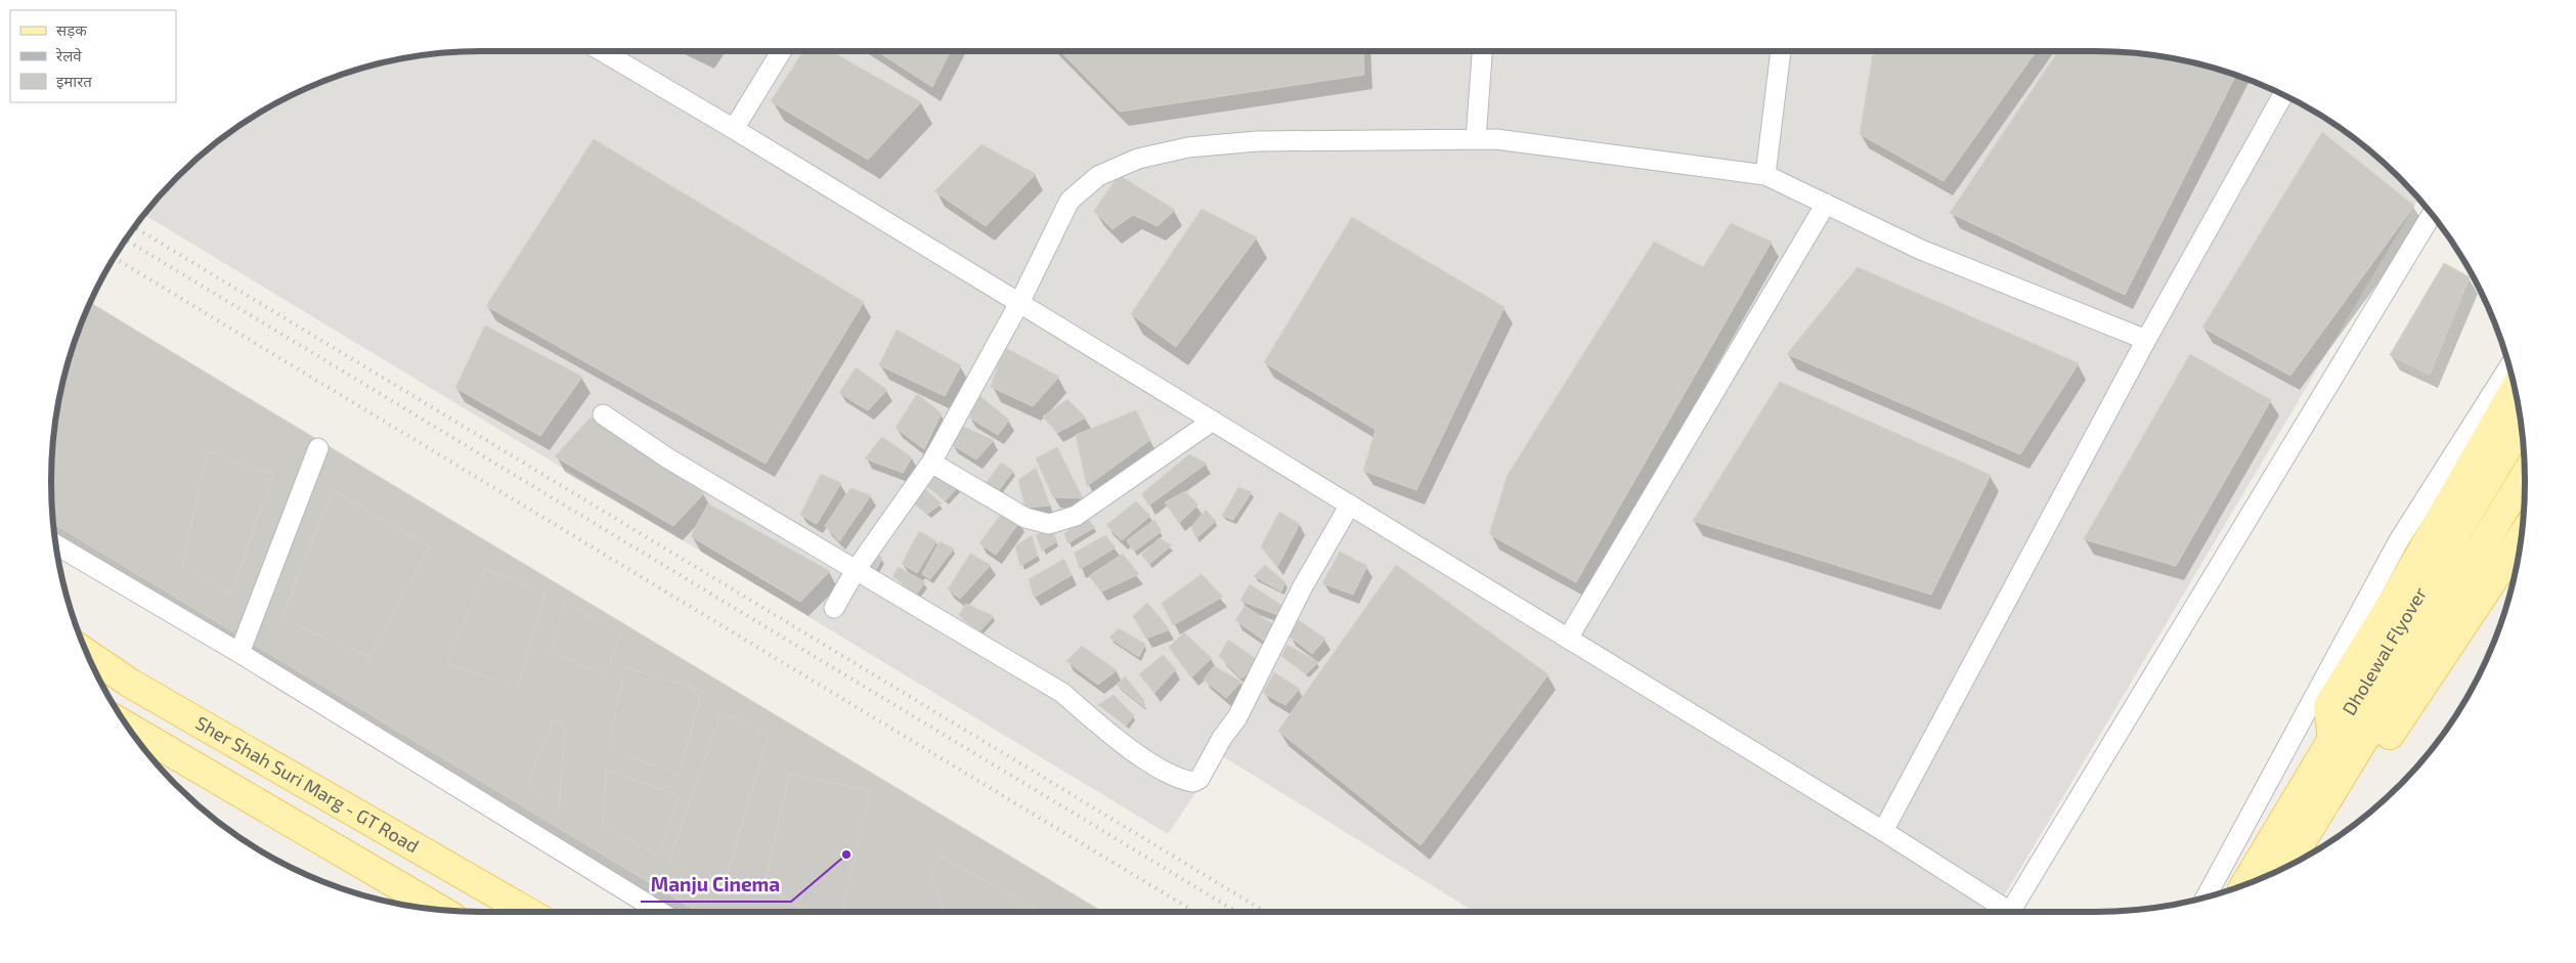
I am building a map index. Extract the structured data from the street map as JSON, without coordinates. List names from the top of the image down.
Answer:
{
  "streets": {
    "main road": ["Dholewal Flyover", "Sher Shah Suri Marg - GT Road"]
  },
  "places": ["Manju Cinema"],
  "legend": ["सड़क", "रेलवे", "इमारत"]
}
